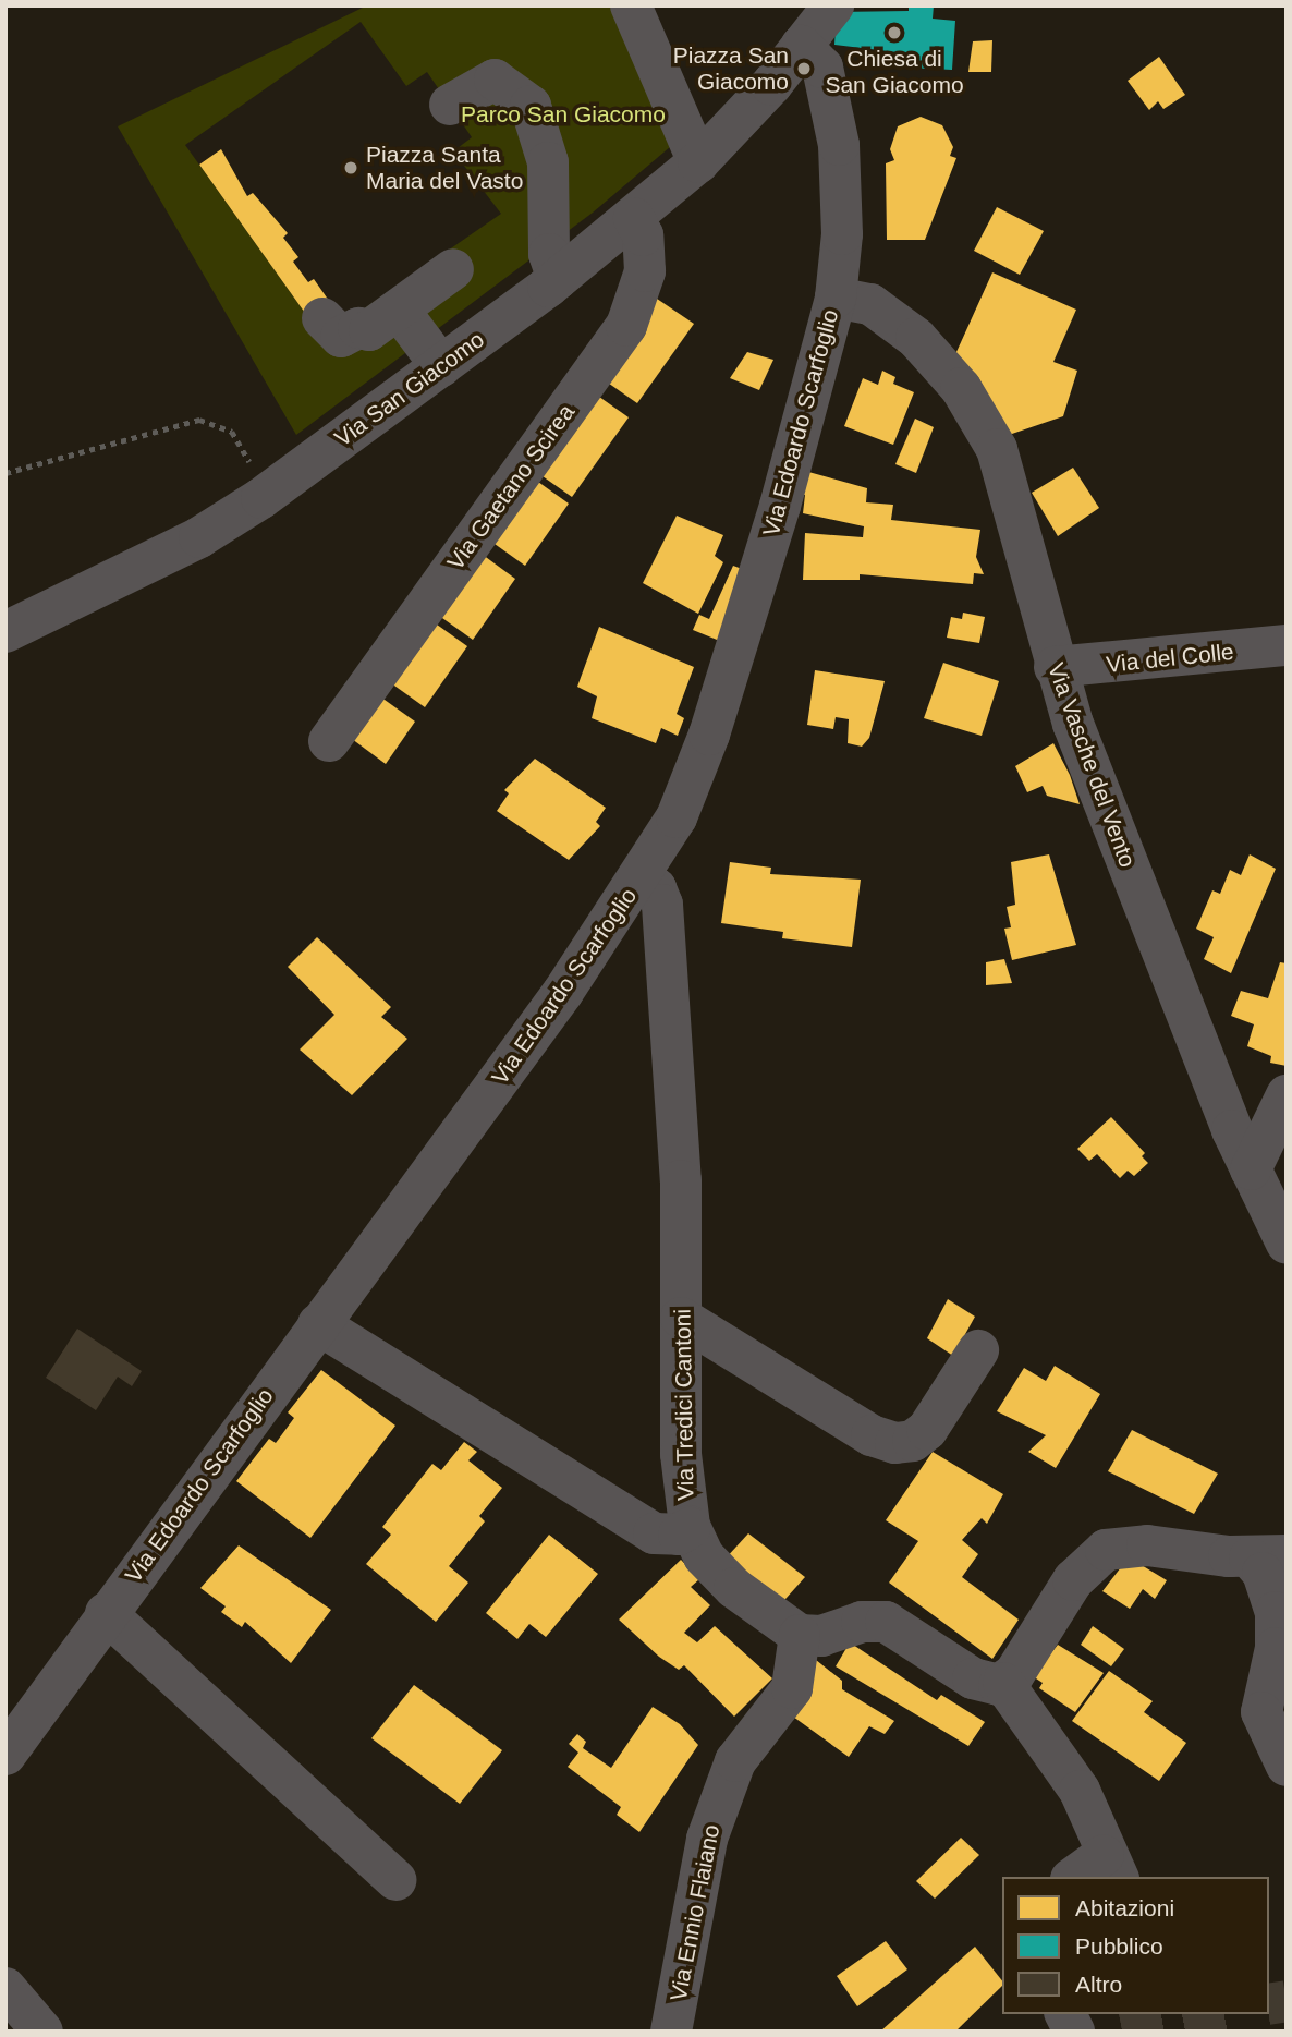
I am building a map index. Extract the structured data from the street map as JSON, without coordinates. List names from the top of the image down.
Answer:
{
  "streets": {
    "street": [
      "Via San Giacomo",
      "Via Edoardo Scarfoglio",
      "Via Gaetano Scirea",
      "Via del Colle",
      "Via Vasche del Vento",
      "Via Tredici Cantoni",
      "Via Ennio Flaiano"
    ]
  },
  "crossings": [
    ["Via San Giacomo", "Via Edoardo Scarfoglio"],
    ["Via San Giacomo", "Via Gaetano Scirea"],
    ["Via Edoardo Scarfoglio", "Via Vasche del Vento"],
    ["Via Edoardo Scarfoglio", "Via Tredici Cantoni"],
    ["Via del Colle", "Via Vasche del Vento"],
    ["Via Tredici Cantoni", "Via Ennio Flaiano"]
  ],
  "parks": ["Parco San Giacomo"],
  "places": ["Chiesa di San Giacomo", "Piazza San Giacomo", "Piazza Santa Maria del Vasto"],
  "legend": ["Abitazioni", "Pubblico", "Altro"]
}
